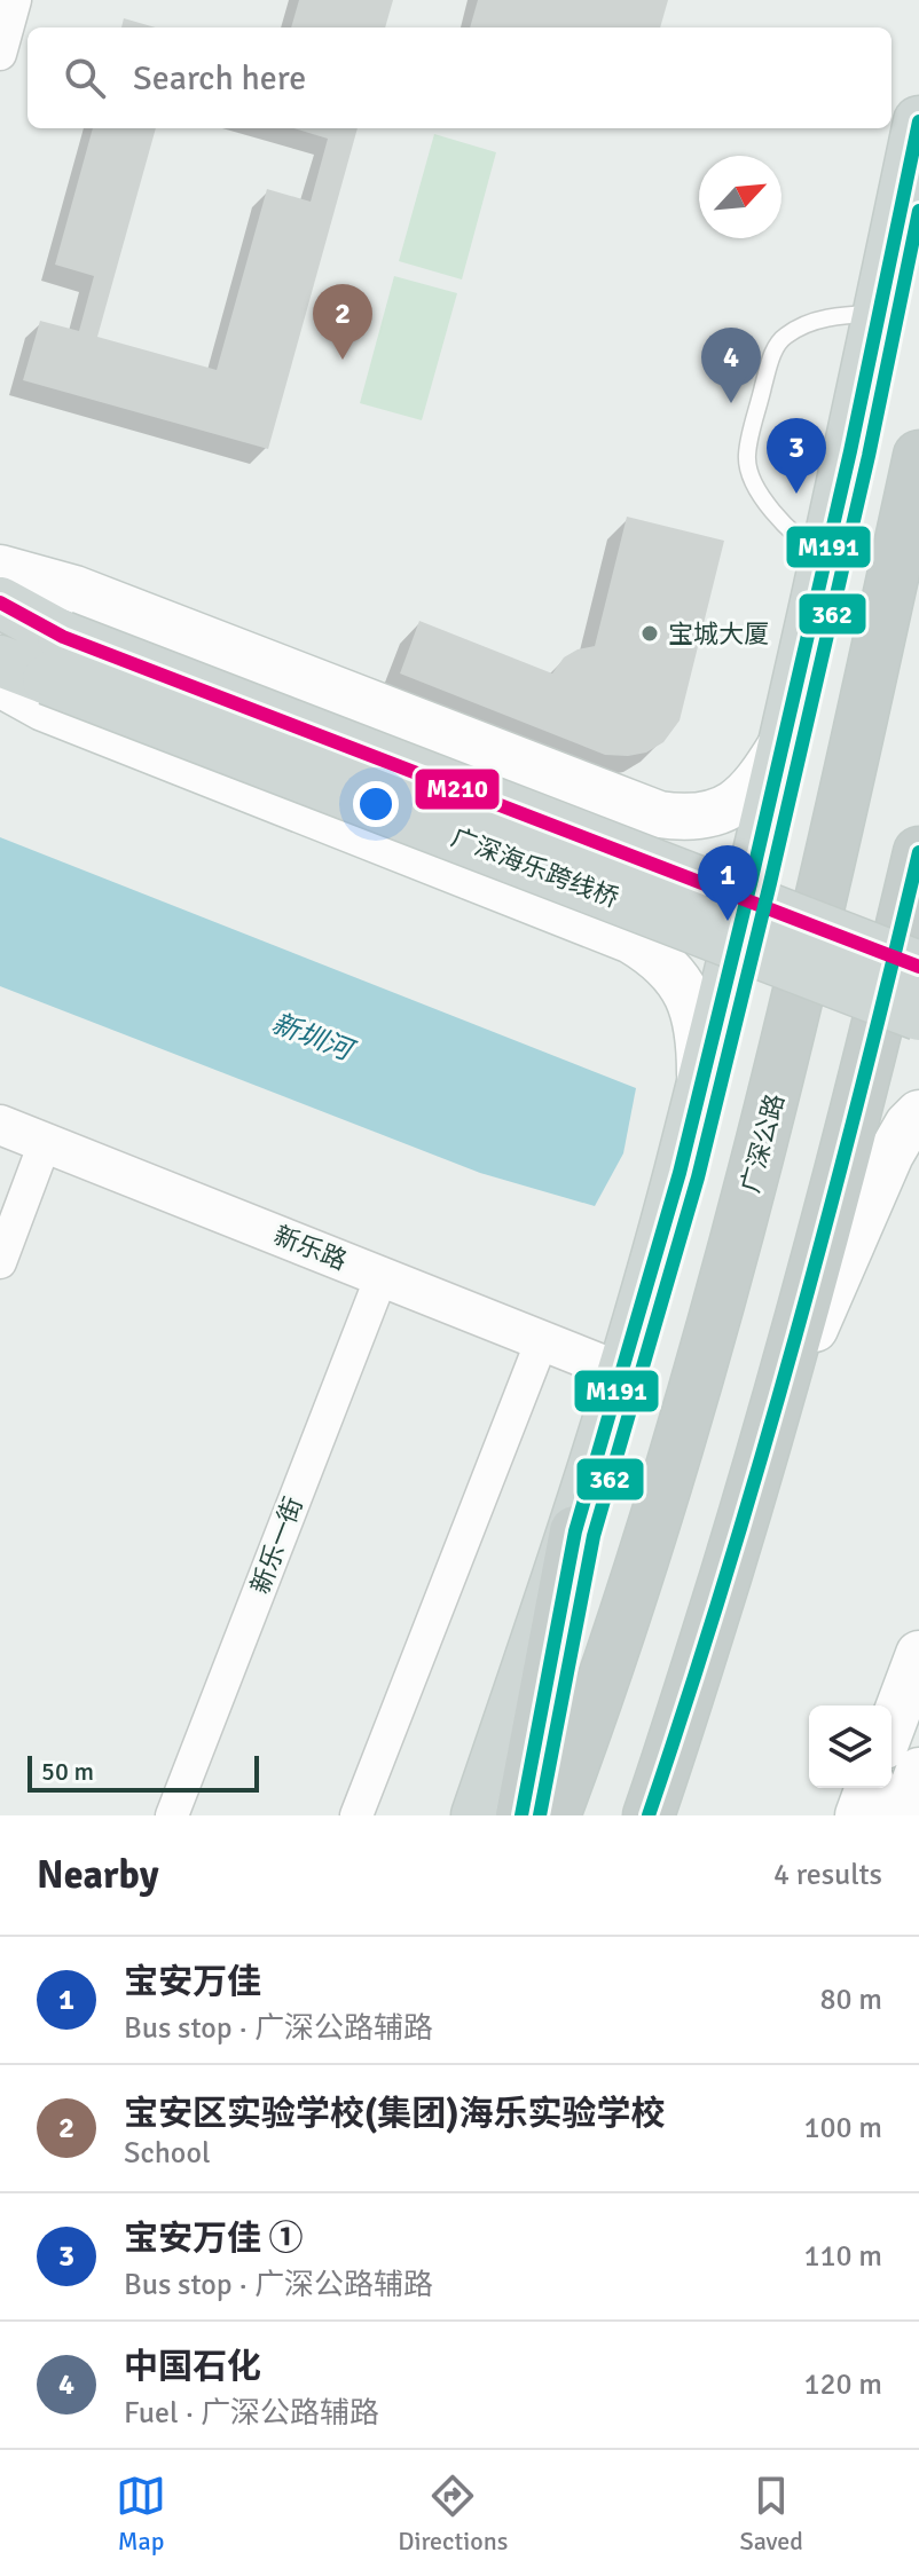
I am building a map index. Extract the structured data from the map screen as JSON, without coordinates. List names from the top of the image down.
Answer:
{
  "streets": {
    "highway": ["广深公路"],
    "main road": ["广深海乐跨线桥"],
    "street": ["新乐路", "新乐一街"]
  },
  "crossings": [
    ["新乐路", "新乐一街"]
  ],
  "water": ["新圳河"],
  "places": ["宝城大厦"],
  "lines": ["transit line M191", "transit line 362", "transit line M210"],
  "scale_bar": "50 m",
  "north": "top right",
  "page": {
    "search": "Search here",
    "pins": [
      "2",
      "4",
      "3",
      "1"
    ],
    "scale": "50 m",
    "heading": ["Nearby", "4 results"],
    "list": [
      {
        "mark": "1",
        "name": "宝安万佳",
        "note": "Bus stop · 广深公路辅路",
        "value": "80 m"
      },
      {
        "mark": "2",
        "name": "宝安区实验学校(集团)海乐实验学校",
        "note": "School",
        "value": "100 m"
      },
      {
        "mark": "3",
        "name": "宝安万佳 ①",
        "note": "Bus stop · 广深公路辅路",
        "value": "110 m"
      },
      {
        "mark": "4",
        "name": "中国石化",
        "note": "Fuel · 广深公路辅路",
        "value": "120 m"
      }
    ],
    "nav": ["Map", "Directions", "Saved"]
  }
}
